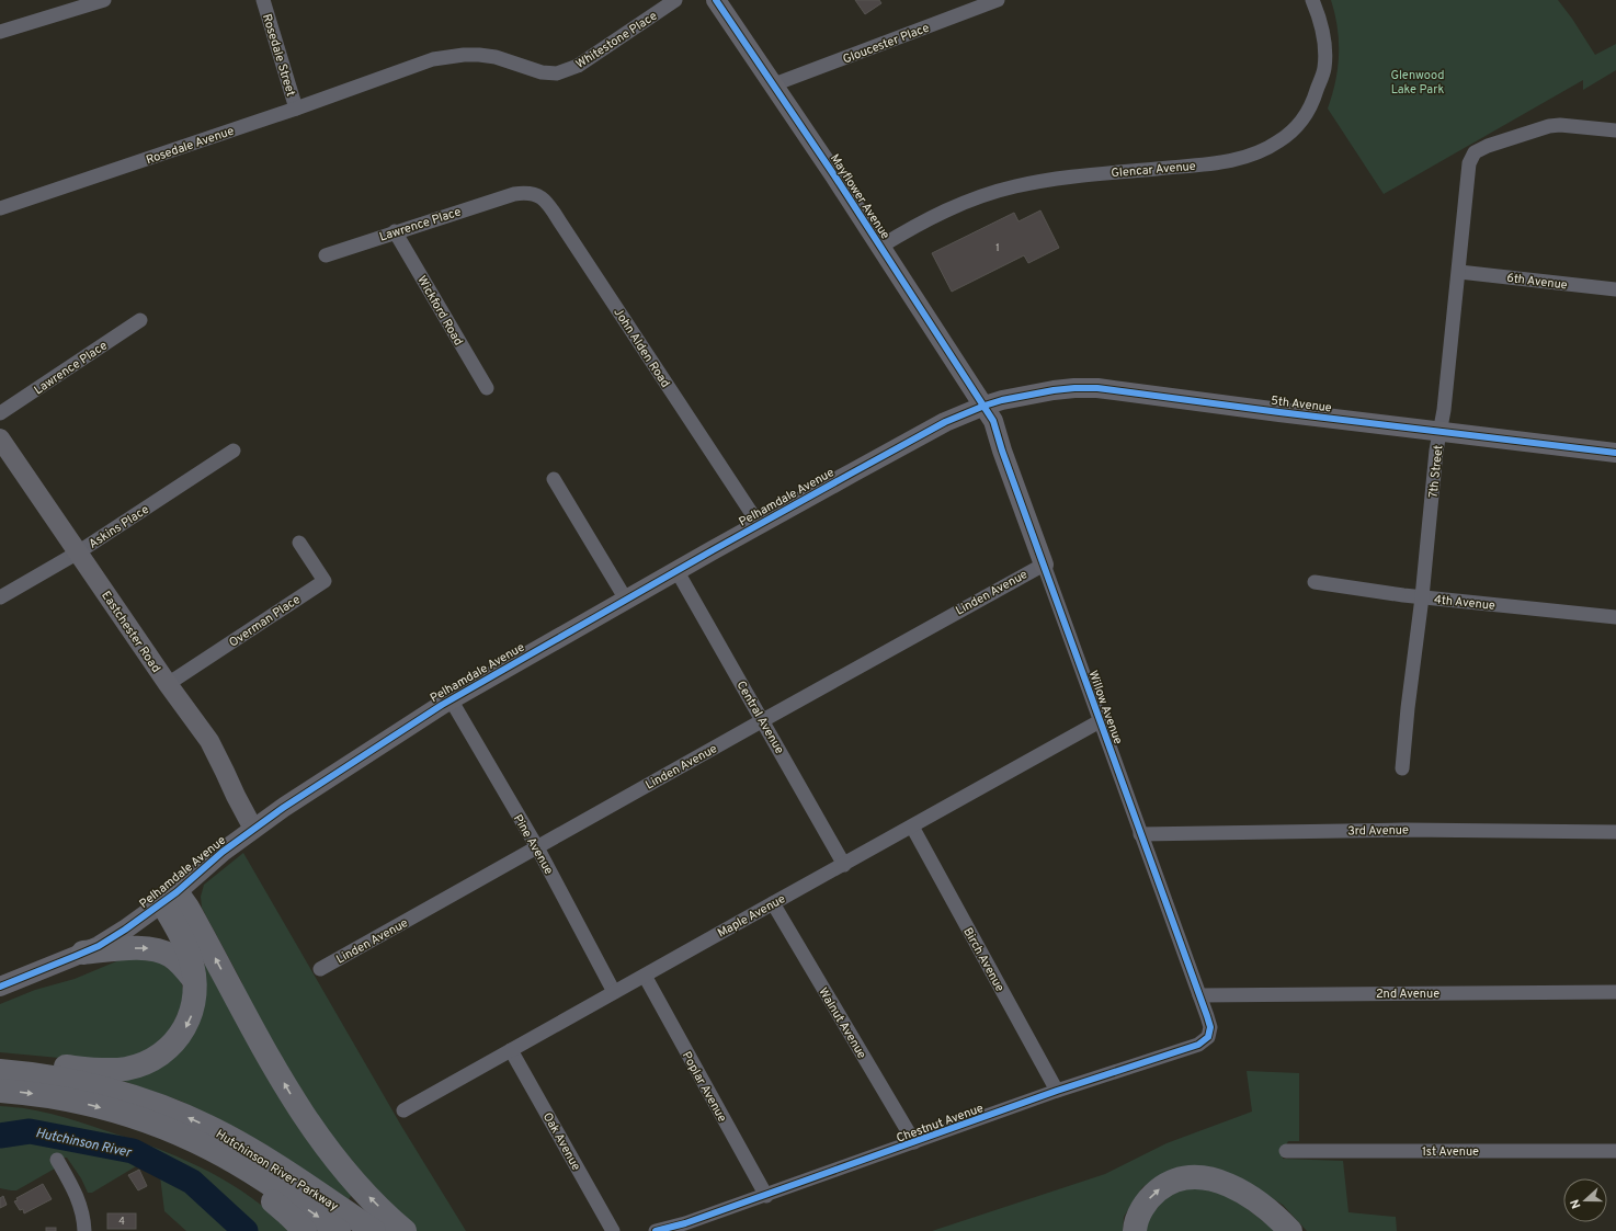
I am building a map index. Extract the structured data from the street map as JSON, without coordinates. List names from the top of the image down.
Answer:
{
  "streets": {
    "highway": ["Hutchinson River Parkway"],
    "street": [
      "Whitestone Place",
      "Gloucester Place",
      "Rosedale Street",
      "Rosedale Avenue",
      "Glencar Avenue",
      "Mayflower Avenue",
      "Lawrence Place",
      "6th Avenue",
      "Wickford Road",
      "John Alden Road",
      "5th Avenue",
      "7th Street",
      "Pelhamdale Avenue",
      "Askins Place",
      "Linden Avenue",
      "4th Avenue",
      "Overman Place",
      "Eastchester Road",
      "Willow Avenue",
      "Central Avenue",
      "3rd Avenue",
      "Pine Avenue",
      "Maple Avenue",
      "Birch Avenue",
      "2nd Avenue",
      "Walnut Avenue",
      "Poplar Avenue",
      "Chestnut Avenue",
      "Oak Avenue",
      "1st Avenue"
    ]
  },
  "crossings": [
    ["Whitestone Place", "Rosedale Avenue"],
    ["Gloucester Place", "Mayflower Avenue"],
    ["Rosedale Street", "Rosedale Avenue"],
    ["Glencar Avenue", "Mayflower Avenue"],
    ["Mayflower Avenue", "5th Avenue"],
    ["Mayflower Avenue", "Pelhamdale Avenue"],
    ["Mayflower Avenue", "Willow Avenue"],
    ["Lawrence Place", "Wickford Road"],
    ["Lawrence Place", "John Alden Road"],
    ["6th Avenue", "7th Street"],
    ["John Alden Road", "Pelhamdale Avenue"],
    ["5th Avenue", "7th Street"],
    ["5th Avenue", "Pelhamdale Avenue"],
    ["5th Avenue", "Willow Avenue"],
    ["7th Street", "4th Avenue"],
    ["Pelhamdale Avenue", "Eastchester Road"],
    ["Pelhamdale Avenue", "Willow Avenue"],
    ["Pelhamdale Avenue", "Central Avenue"],
    ["Pelhamdale Avenue", "Pine Avenue"],
    ["Askins Place", "Eastchester Road"],
    ["Linden Avenue", "Willow Avenue"],
    ["Linden Avenue", "Central Avenue"],
    ["Linden Avenue", "Pine Avenue"],
    ["Overman Place", "Eastchester Road"],
    ["Willow Avenue", "3rd Avenue"],
    ["Willow Avenue", "Maple Avenue"],
    ["Willow Avenue", "2nd Avenue"],
    ["Willow Avenue", "Chestnut Avenue"],
    ["Central Avenue", "Maple Avenue"],
    ["Pine Avenue", "Maple Avenue"],
    ["Maple Avenue", "Birch Avenue"],
    ["Maple Avenue", "Walnut Avenue"],
    ["Maple Avenue", "Poplar Avenue"],
    ["Maple Avenue", "Oak Avenue"],
    ["Birch Avenue", "Chestnut Avenue"],
    ["Walnut Avenue", "Chestnut Avenue"],
    ["Poplar Avenue", "Chestnut Avenue"]
  ],
  "water": ["Hutchinson River"],
  "parks": ["Glenwood Lake Park"],
  "house_numbers": ["1", "4"],
  "north": "left"
}
